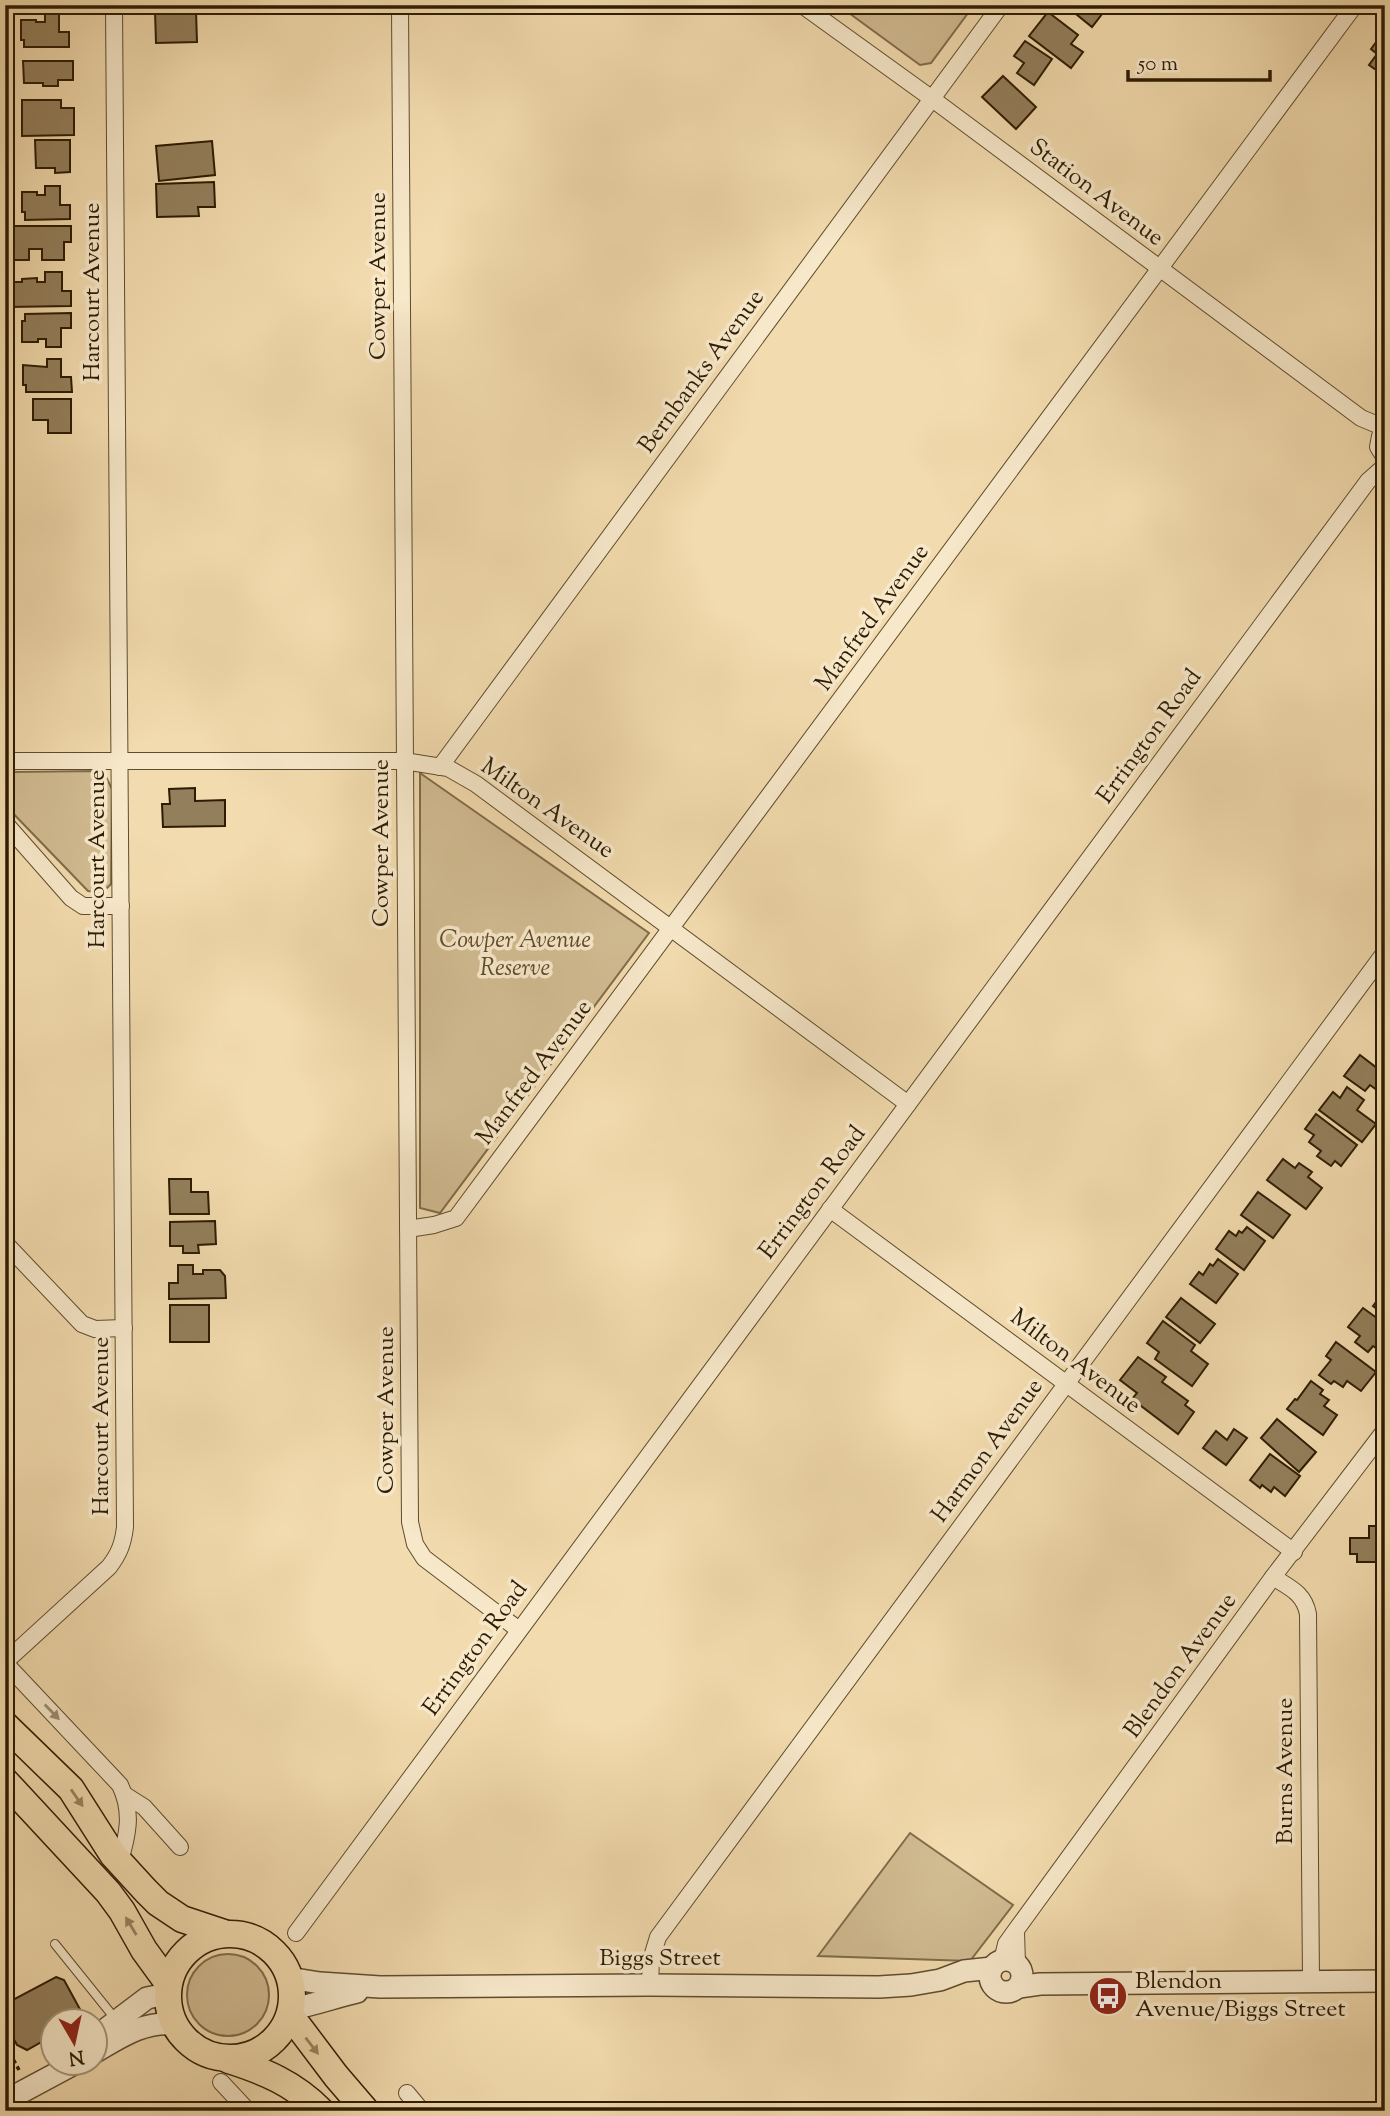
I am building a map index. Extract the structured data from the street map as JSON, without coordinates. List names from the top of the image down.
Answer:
{
  "streets": {
    "street": [
      "Station Avenue",
      "Cowper Avenue",
      "Harcourt Avenue",
      "Bernbanks Avenue",
      "Manfred Avenue",
      "Errington Road",
      "Milton Avenue",
      "Harmon Avenue",
      "Blendon Avenue",
      "Burns Avenue",
      "Biggs Street"
    ]
  },
  "crossings": [
    ["Station Avenue", "Bernbanks Avenue"],
    ["Station Avenue", "Manfred Avenue"],
    ["Station Avenue", "Errington Road"],
    ["Cowper Avenue", "Manfred Avenue"],
    ["Cowper Avenue", "Errington Road"],
    ["Cowper Avenue", "Milton Avenue"],
    ["Harcourt Avenue", "Milton Avenue"],
    ["Bernbanks Avenue", "Milton Avenue"],
    ["Manfred Avenue", "Milton Avenue"],
    ["Errington Road", "Milton Avenue"],
    ["Milton Avenue", "Harmon Avenue"],
    ["Milton Avenue", "Blendon Avenue"],
    ["Harmon Avenue", "Biggs Street"],
    ["Blendon Avenue", "Burns Avenue"],
    ["Blendon Avenue", "Biggs Street"],
    ["Burns Avenue", "Biggs Street"]
  ],
  "parks": ["Cowper Avenue Reserve"],
  "places": {
    "bus stop": ["Blendon Avenue/Biggs Street"]
  },
  "scale_bar": "50 m",
  "north": "bottom"
}
